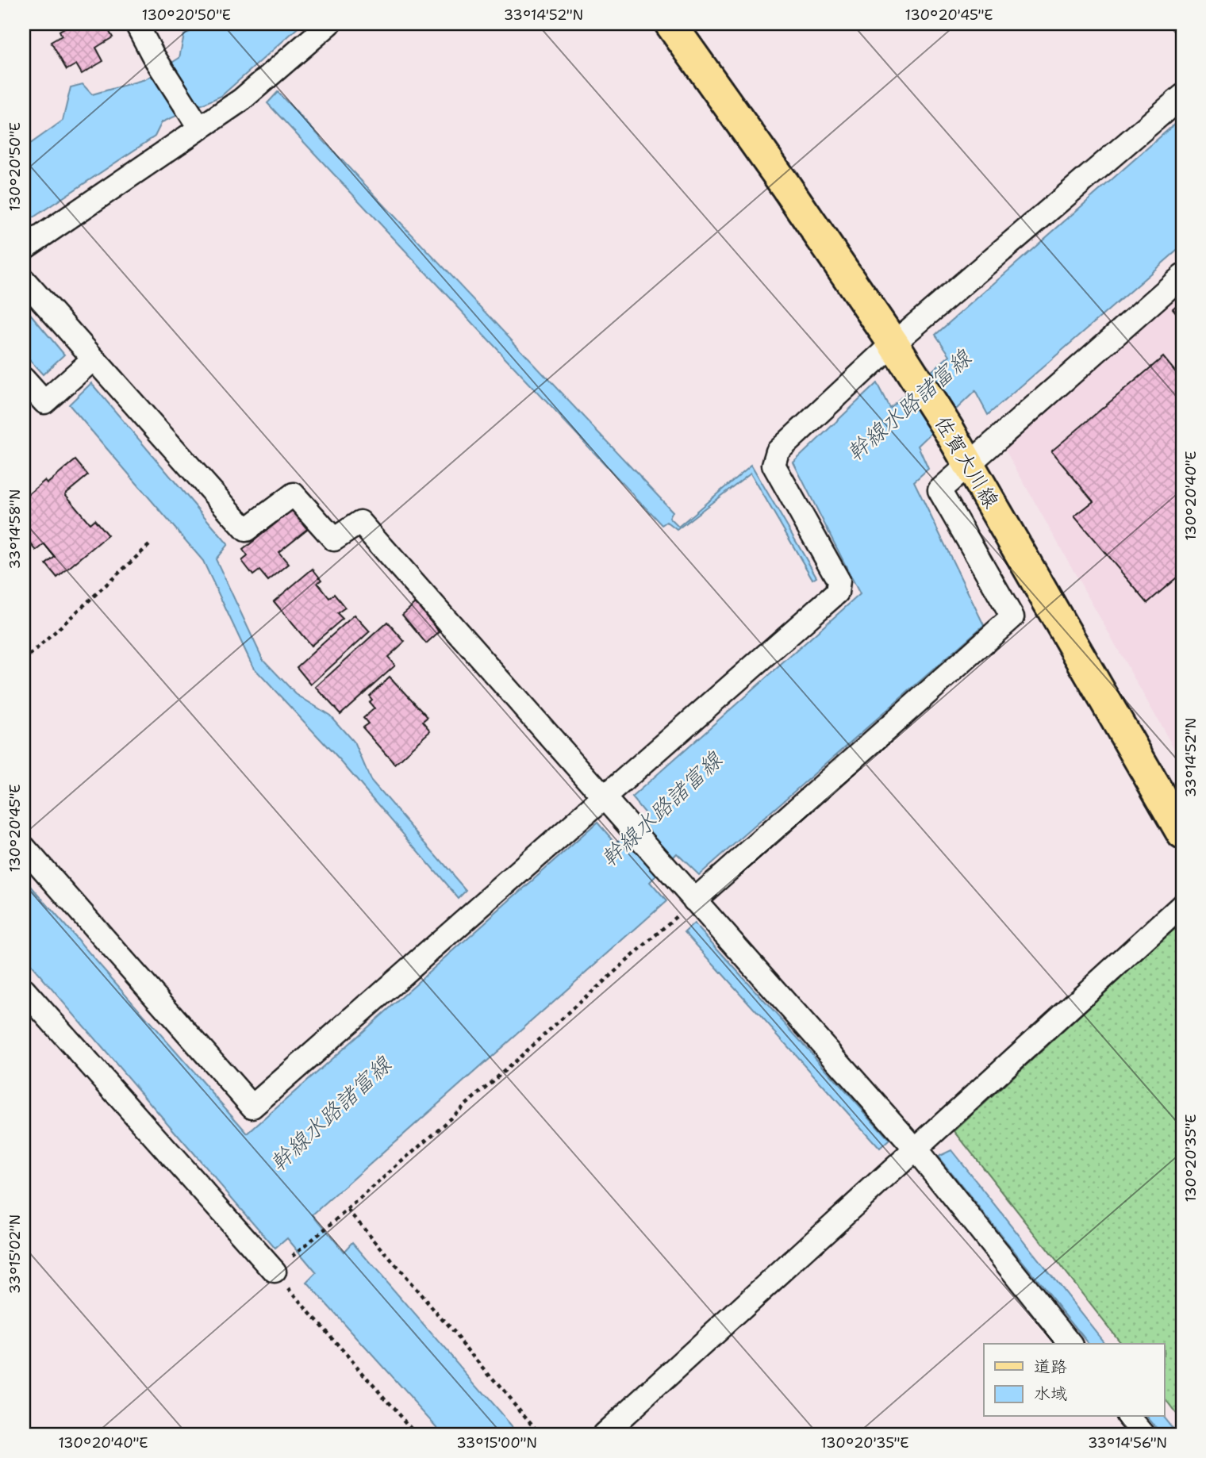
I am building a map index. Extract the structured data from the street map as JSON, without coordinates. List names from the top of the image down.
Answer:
{
  "streets": {
    "main road": ["佐賀大川線"]
  },
  "water": ["幹線水路諸富線"],
  "legend": ["道路", "水域"],
  "coordinates": [
    "130°20'50\"E",
    "33°14'52\"N",
    "130°20'45\"E",
    "130°20'40\"E",
    "33°14'58\"N",
    "130°20'35\"E",
    "33°15'02\"N",
    "33°15'00\"N",
    "33°14'56\"N"
  ]
}
